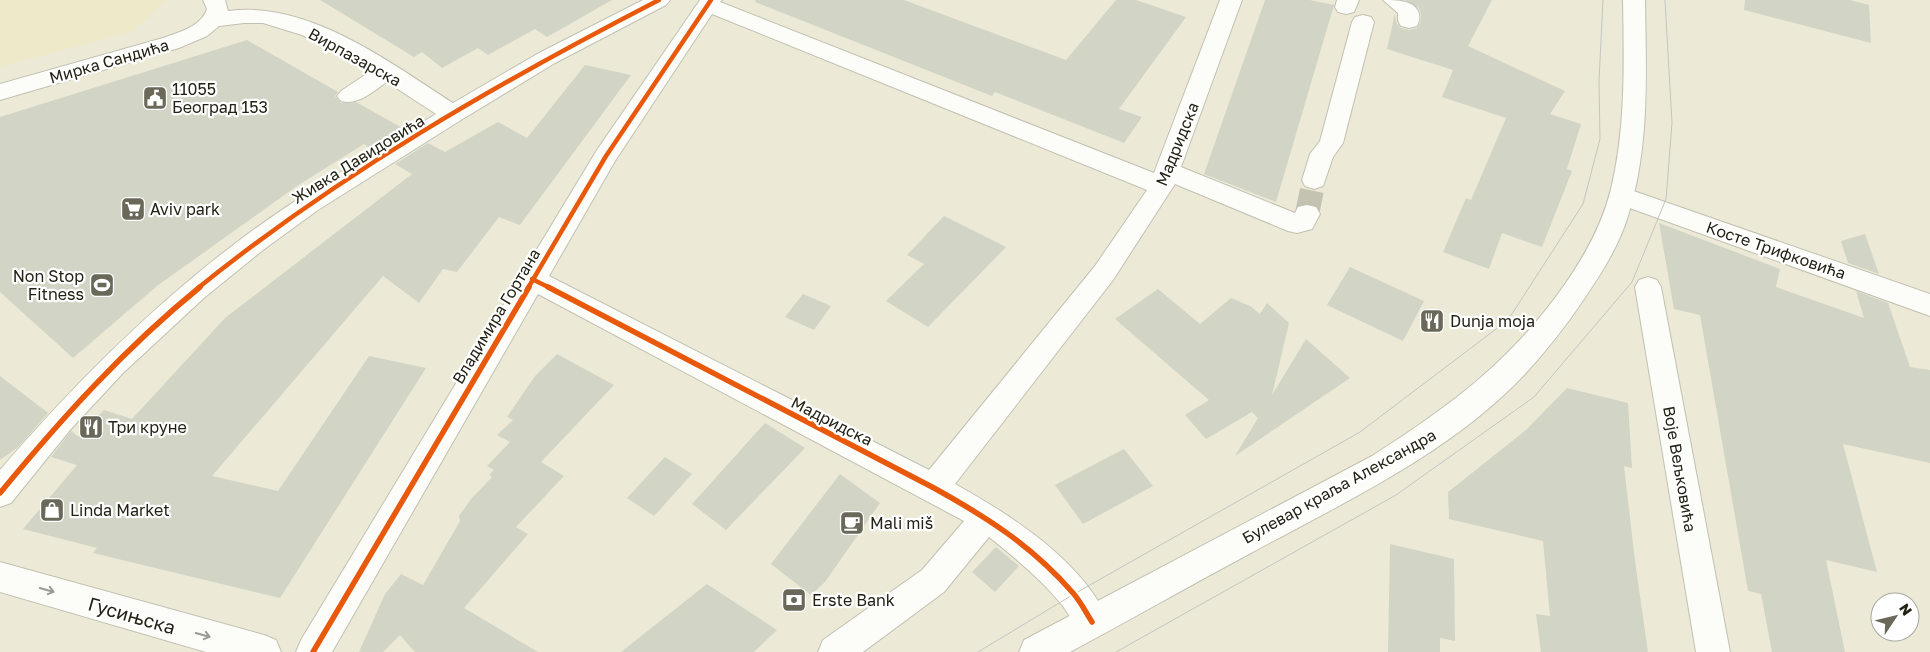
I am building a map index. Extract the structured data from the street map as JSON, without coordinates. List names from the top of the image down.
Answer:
{
  "streets": {
    "street": [
      "Вирпазарска",
      "Мирка Сандића",
      "Мадридска",
      "Живка Давидовића",
      "Косте Трифковића",
      "Владимира Гортана",
      "Воје Вељковића",
      "Булевар краља Александра",
      "Гусињска"
    ]
  },
  "crossings": [
    ["Вирпазарска", "Мирка Сандића"],
    ["Вирпазарска", "Живка Давидовића"],
    ["Мадридска", "Владимира Гортана"],
    ["Мадридска", "Булевар краља Александра"],
    ["Косте Трифковића", "Булевар краља Александра"]
  ],
  "one_way": ["Гусињска"],
  "places": {
    "public building": ["11055 Београд 153"],
    "supermarket": ["Aviv park"],
    "sports": ["Non Stop Fitness"],
    "restaurant": ["Dunja moja", "Три круне"],
    "shop": ["Linda Market"],
    "cafe": ["Mali miš"],
    "bank": ["Erste Bank"]
  },
  "north": "top right"
}
